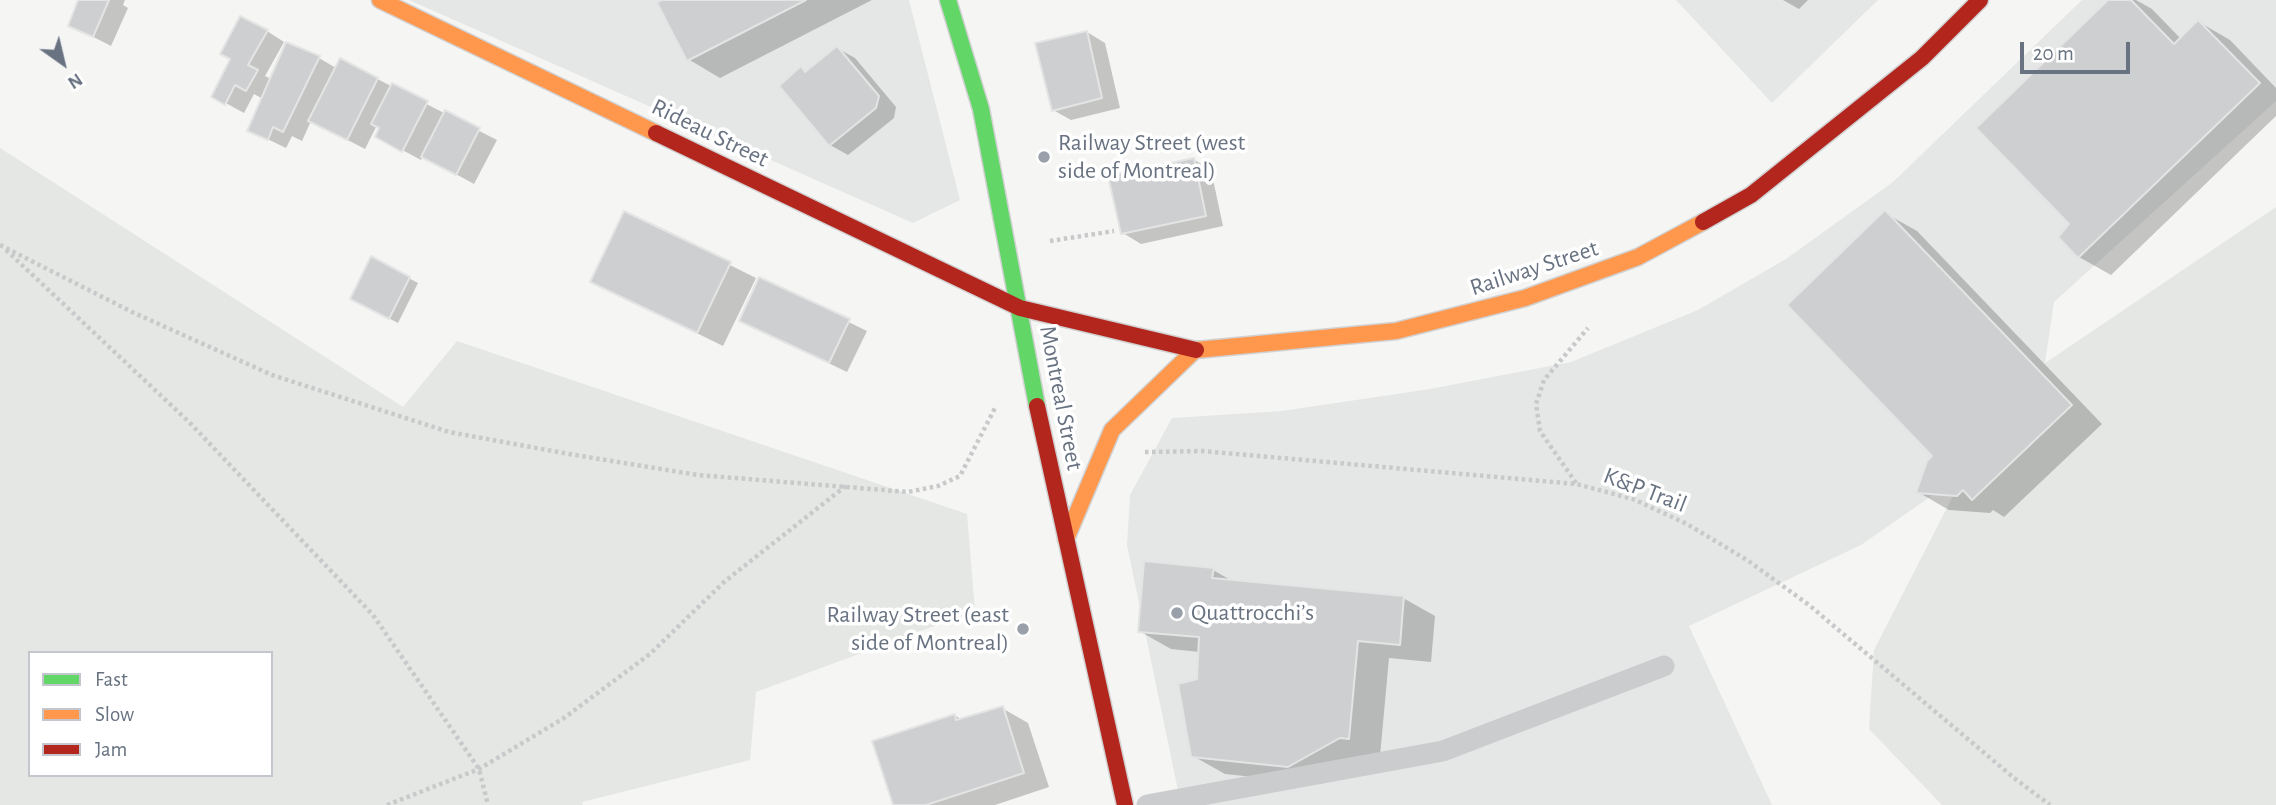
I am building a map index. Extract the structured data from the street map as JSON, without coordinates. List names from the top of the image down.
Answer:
{
  "streets": {
    "street": ["Rideau Street", "Railway Street", "Montreal Street"],
    "path": ["K&P Trail"]
  },
  "crossings": [
    ["Rideau Street", "Railway Street"],
    ["Rideau Street", "Montreal Street"],
    ["Railway Street", "Montreal Street"]
  ],
  "places": ["Railway Street (west side of Montreal)", "Quattrocchi’s", "Railway Street (east side of Montreal)"],
  "legend": ["Fast", "Slow", "Jam"],
  "scale_bar": "20 m",
  "north": "bottom right"
}
